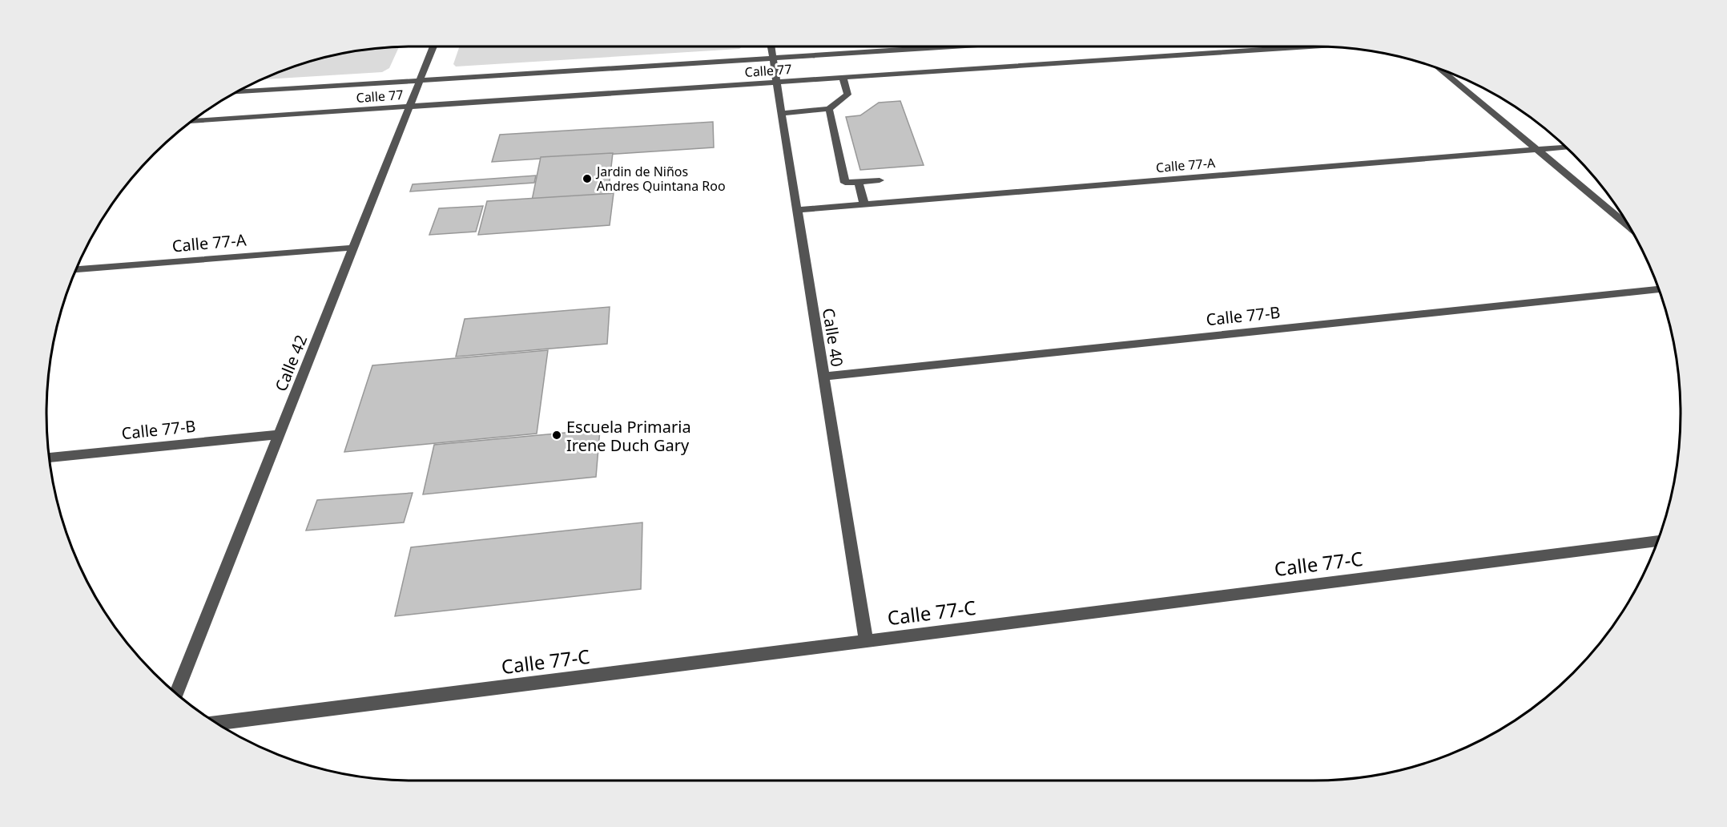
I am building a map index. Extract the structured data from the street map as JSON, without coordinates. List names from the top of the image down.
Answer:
{
  "streets": {
    "street": [
      "Calle 77",
      "Calle 77-A",
      "Calle 77-B",
      "Calle 40",
      "Calle 42",
      "Calle 77-C"
    ]
  },
  "crossings": [
    ["Calle 77", "Calle 40"],
    ["Calle 77", "Calle 42"],
    ["Calle 77-A", "Calle 40"],
    ["Calle 77-A", "Calle 42"],
    ["Calle 77-B", "Calle 40"],
    ["Calle 77-B", "Calle 42"],
    ["Calle 40", "Calle 77-C"]
  ],
  "places": ["Jardin de Niños Andres Quintana Roo", "Escuela Primaria Irene Duch Gary"]
}
